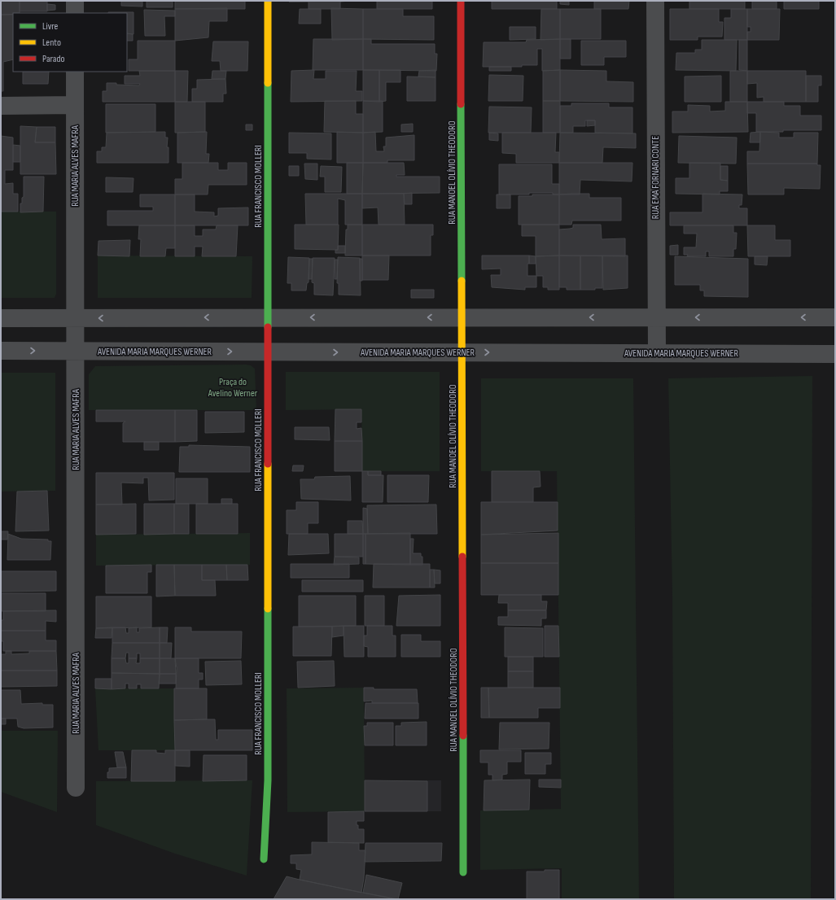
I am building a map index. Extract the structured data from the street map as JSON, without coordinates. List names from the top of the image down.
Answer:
{
  "streets": {
    "street": [
      "RUA MARIA ALVES MAFRA",
      "RUA MANOEL OLÍVIO THEODORO",
      "RUA EMA FORNARI CONTE",
      "RUA FRANCISCO MOLLERI",
      "AVENIDA MARIA MARQUES WERNER"
    ]
  },
  "crossings": [
    ["RUA MARIA ALVES MAFRA", "AVENIDA MARIA MARQUES WERNER"],
    ["RUA MANOEL OLÍVIO THEODORO", "AVENIDA MARIA MARQUES WERNER"],
    ["RUA EMA FORNARI CONTE", "AVENIDA MARIA MARQUES WERNER"],
    ["RUA FRANCISCO MOLLERI", "AVENIDA MARIA MARQUES WERNER"]
  ],
  "parks": ["Praça do Avelino Werner"],
  "legend": ["Livre", "Lento", "Parado"]
}
